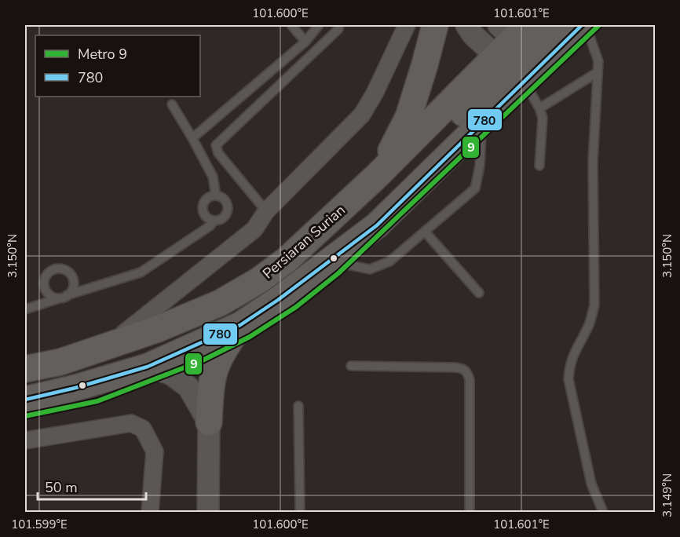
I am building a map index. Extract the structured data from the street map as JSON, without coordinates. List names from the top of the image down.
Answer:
{
  "streets": {
    "main road": ["Persiaran Surian"]
  },
  "lines": ["metro line 9", "transit line 780"],
  "legend": ["Metro 9", "780"],
  "scale_bar": "50 m",
  "coordinates": [
    "101.600°E",
    "101.601°E",
    "3.150°N",
    "3.149°N",
    "101.599°E"
  ]
}
